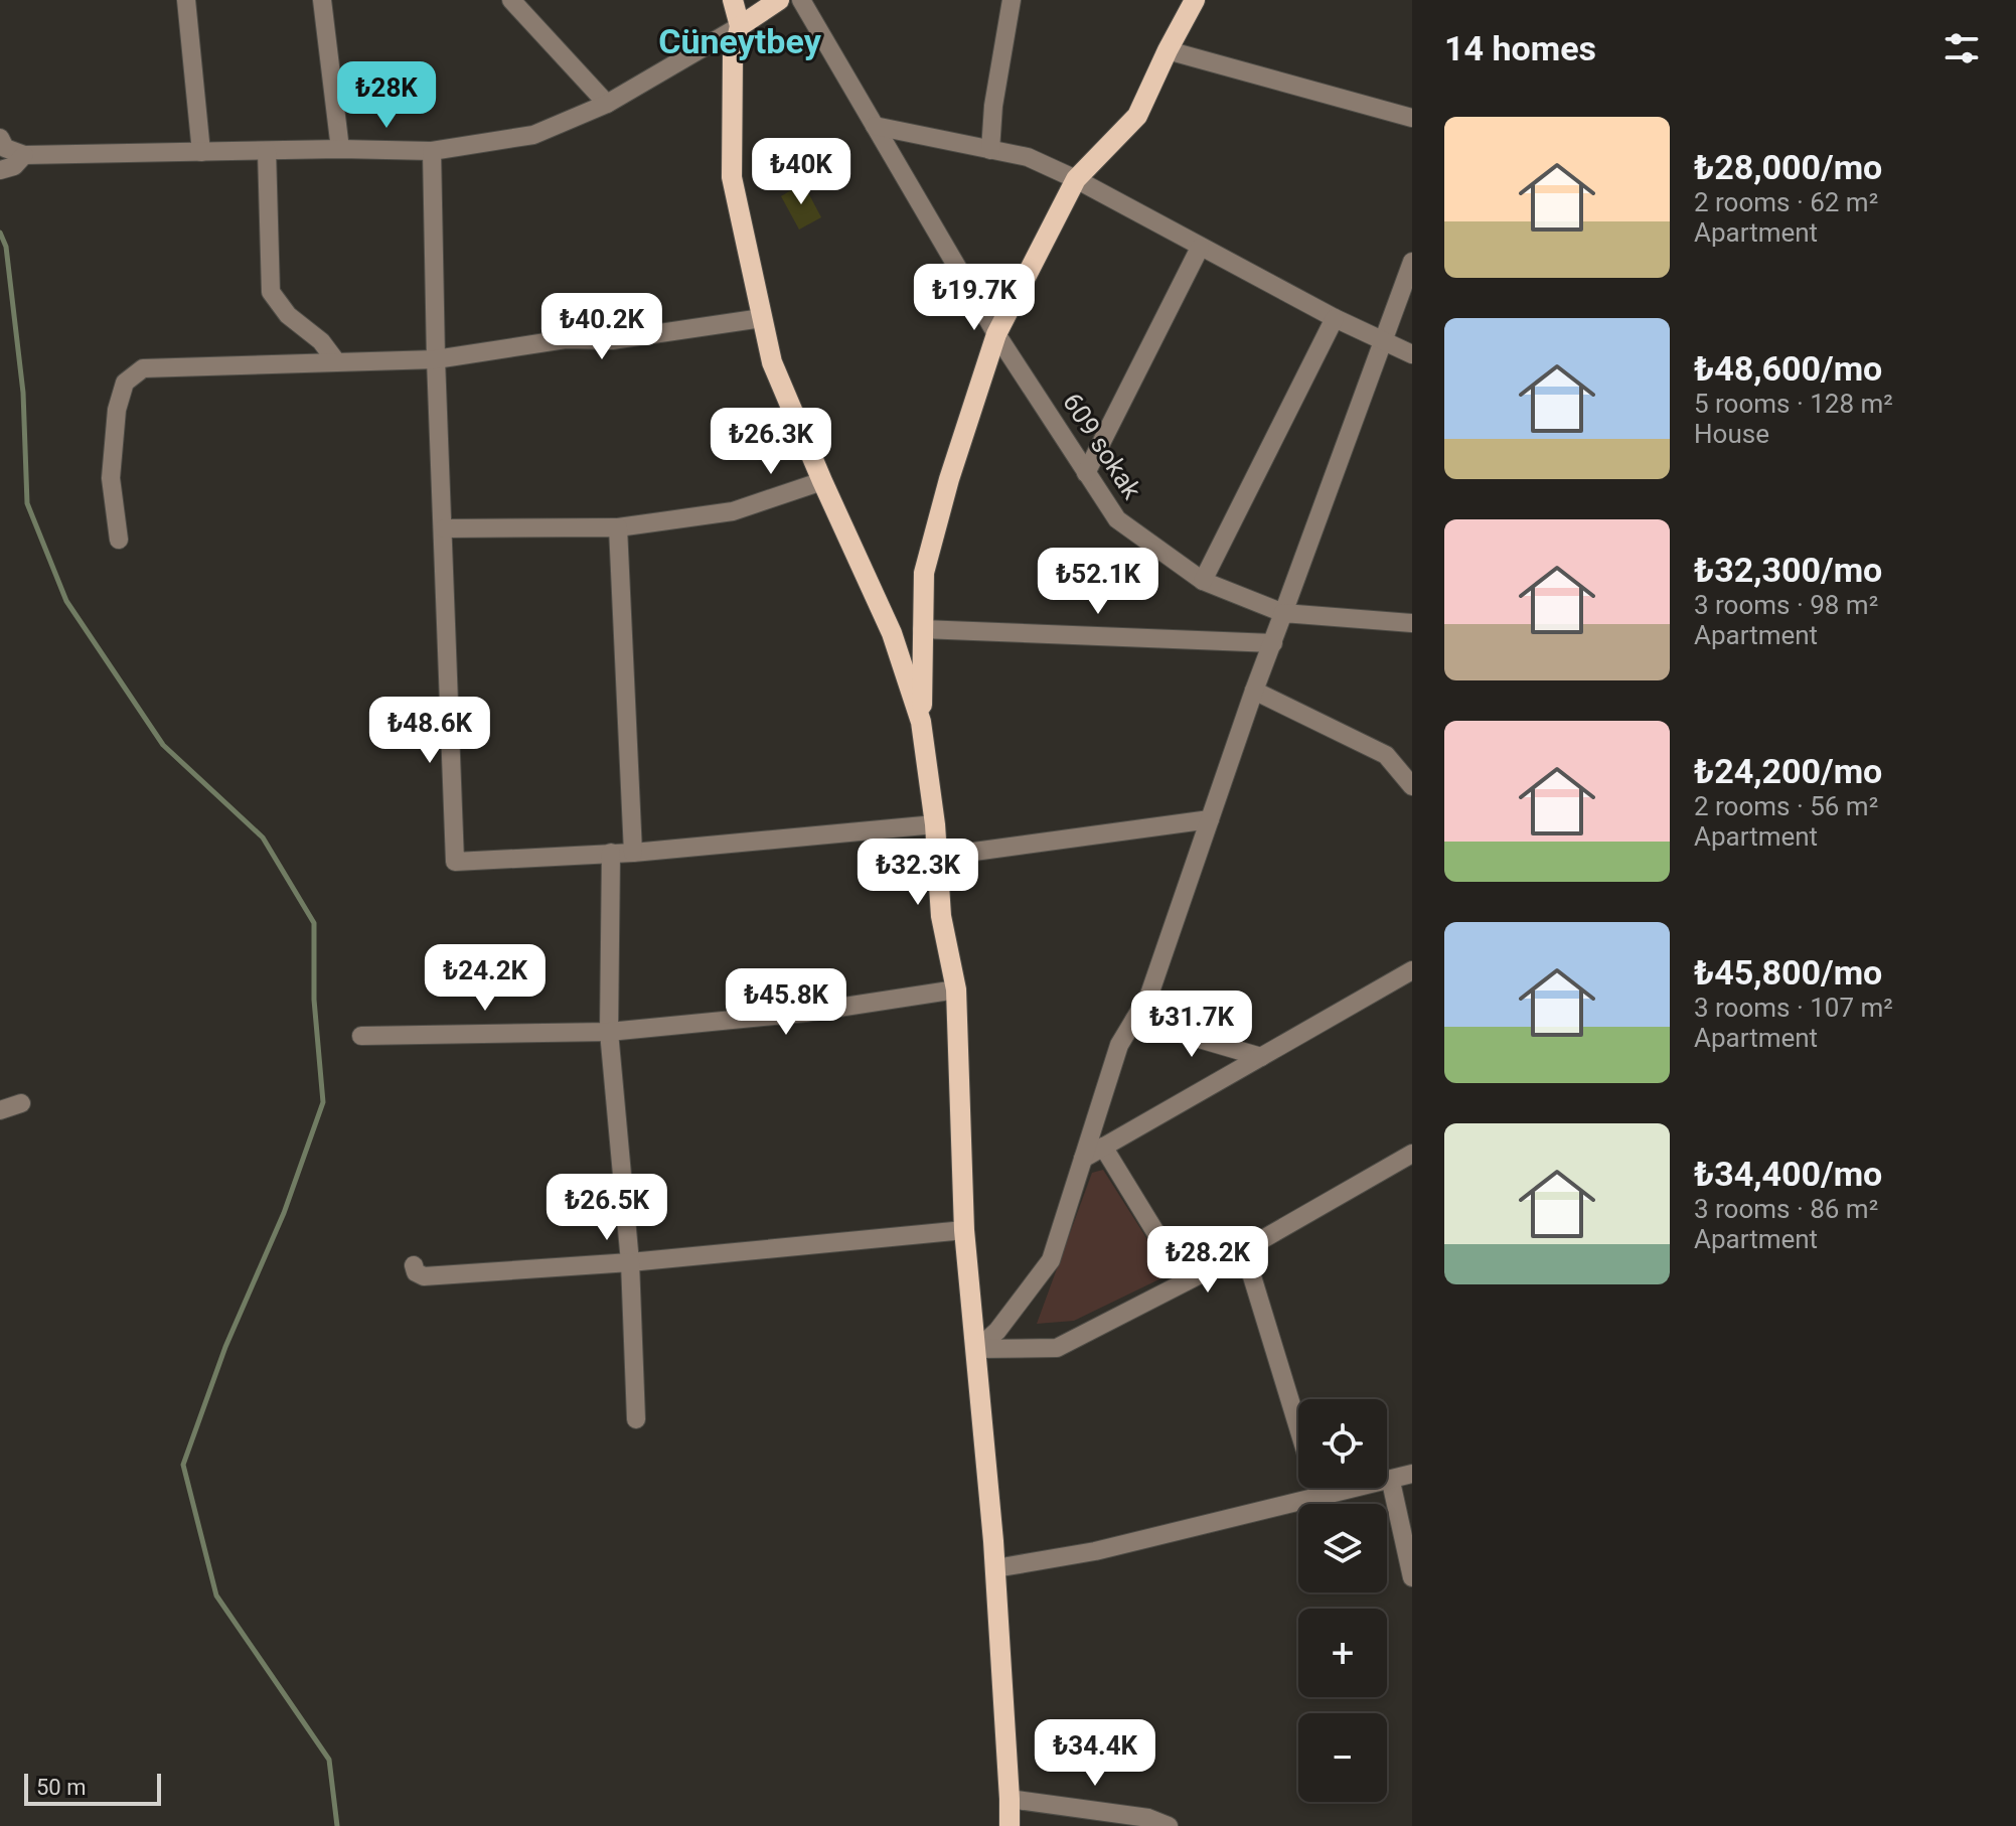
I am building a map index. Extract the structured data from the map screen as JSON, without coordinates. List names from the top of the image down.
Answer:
{
  "streets": {
    "street": ["609 sokak"]
  },
  "districts": ["Cüneytbey"],
  "scale_bar": "50 m",
  "page": {
    "heading": "14 homes",
    "price": [
      "₺28K",
      "₺40K",
      "₺19.7K",
      "₺40.2K",
      "₺26.3K",
      "₺52.1K",
      "₺48.6K",
      "₺32.3K",
      "₺24.2K",
      "₺45.8K",
      "₺31.7K",
      "₺26.5K",
      "₺28.2K",
      "₺34.4K"
    ],
    "list": [
      {
        "name": "₺28,000/mo",
        "note": "2 rooms · 62 m² · Apartment"
      },
      {
        "name": "₺48,600/mo",
        "note": "5 rooms · 128 m² · House"
      },
      {
        "name": "₺32,300/mo",
        "note": "3 rooms · 98 m² · Apartment"
      },
      {
        "name": "₺24,200/mo",
        "note": "2 rooms · 56 m² · Apartment"
      },
      {
        "name": "₺45,800/mo",
        "note": "3 rooms · 107 m² · Apartment"
      },
      {
        "name": "₺34,400/mo",
        "note": "3 rooms · 86 m² · Apartment"
      }
    ],
    "map_buttons": ["+", "−"],
    "scale": "50 m"
  }
}
